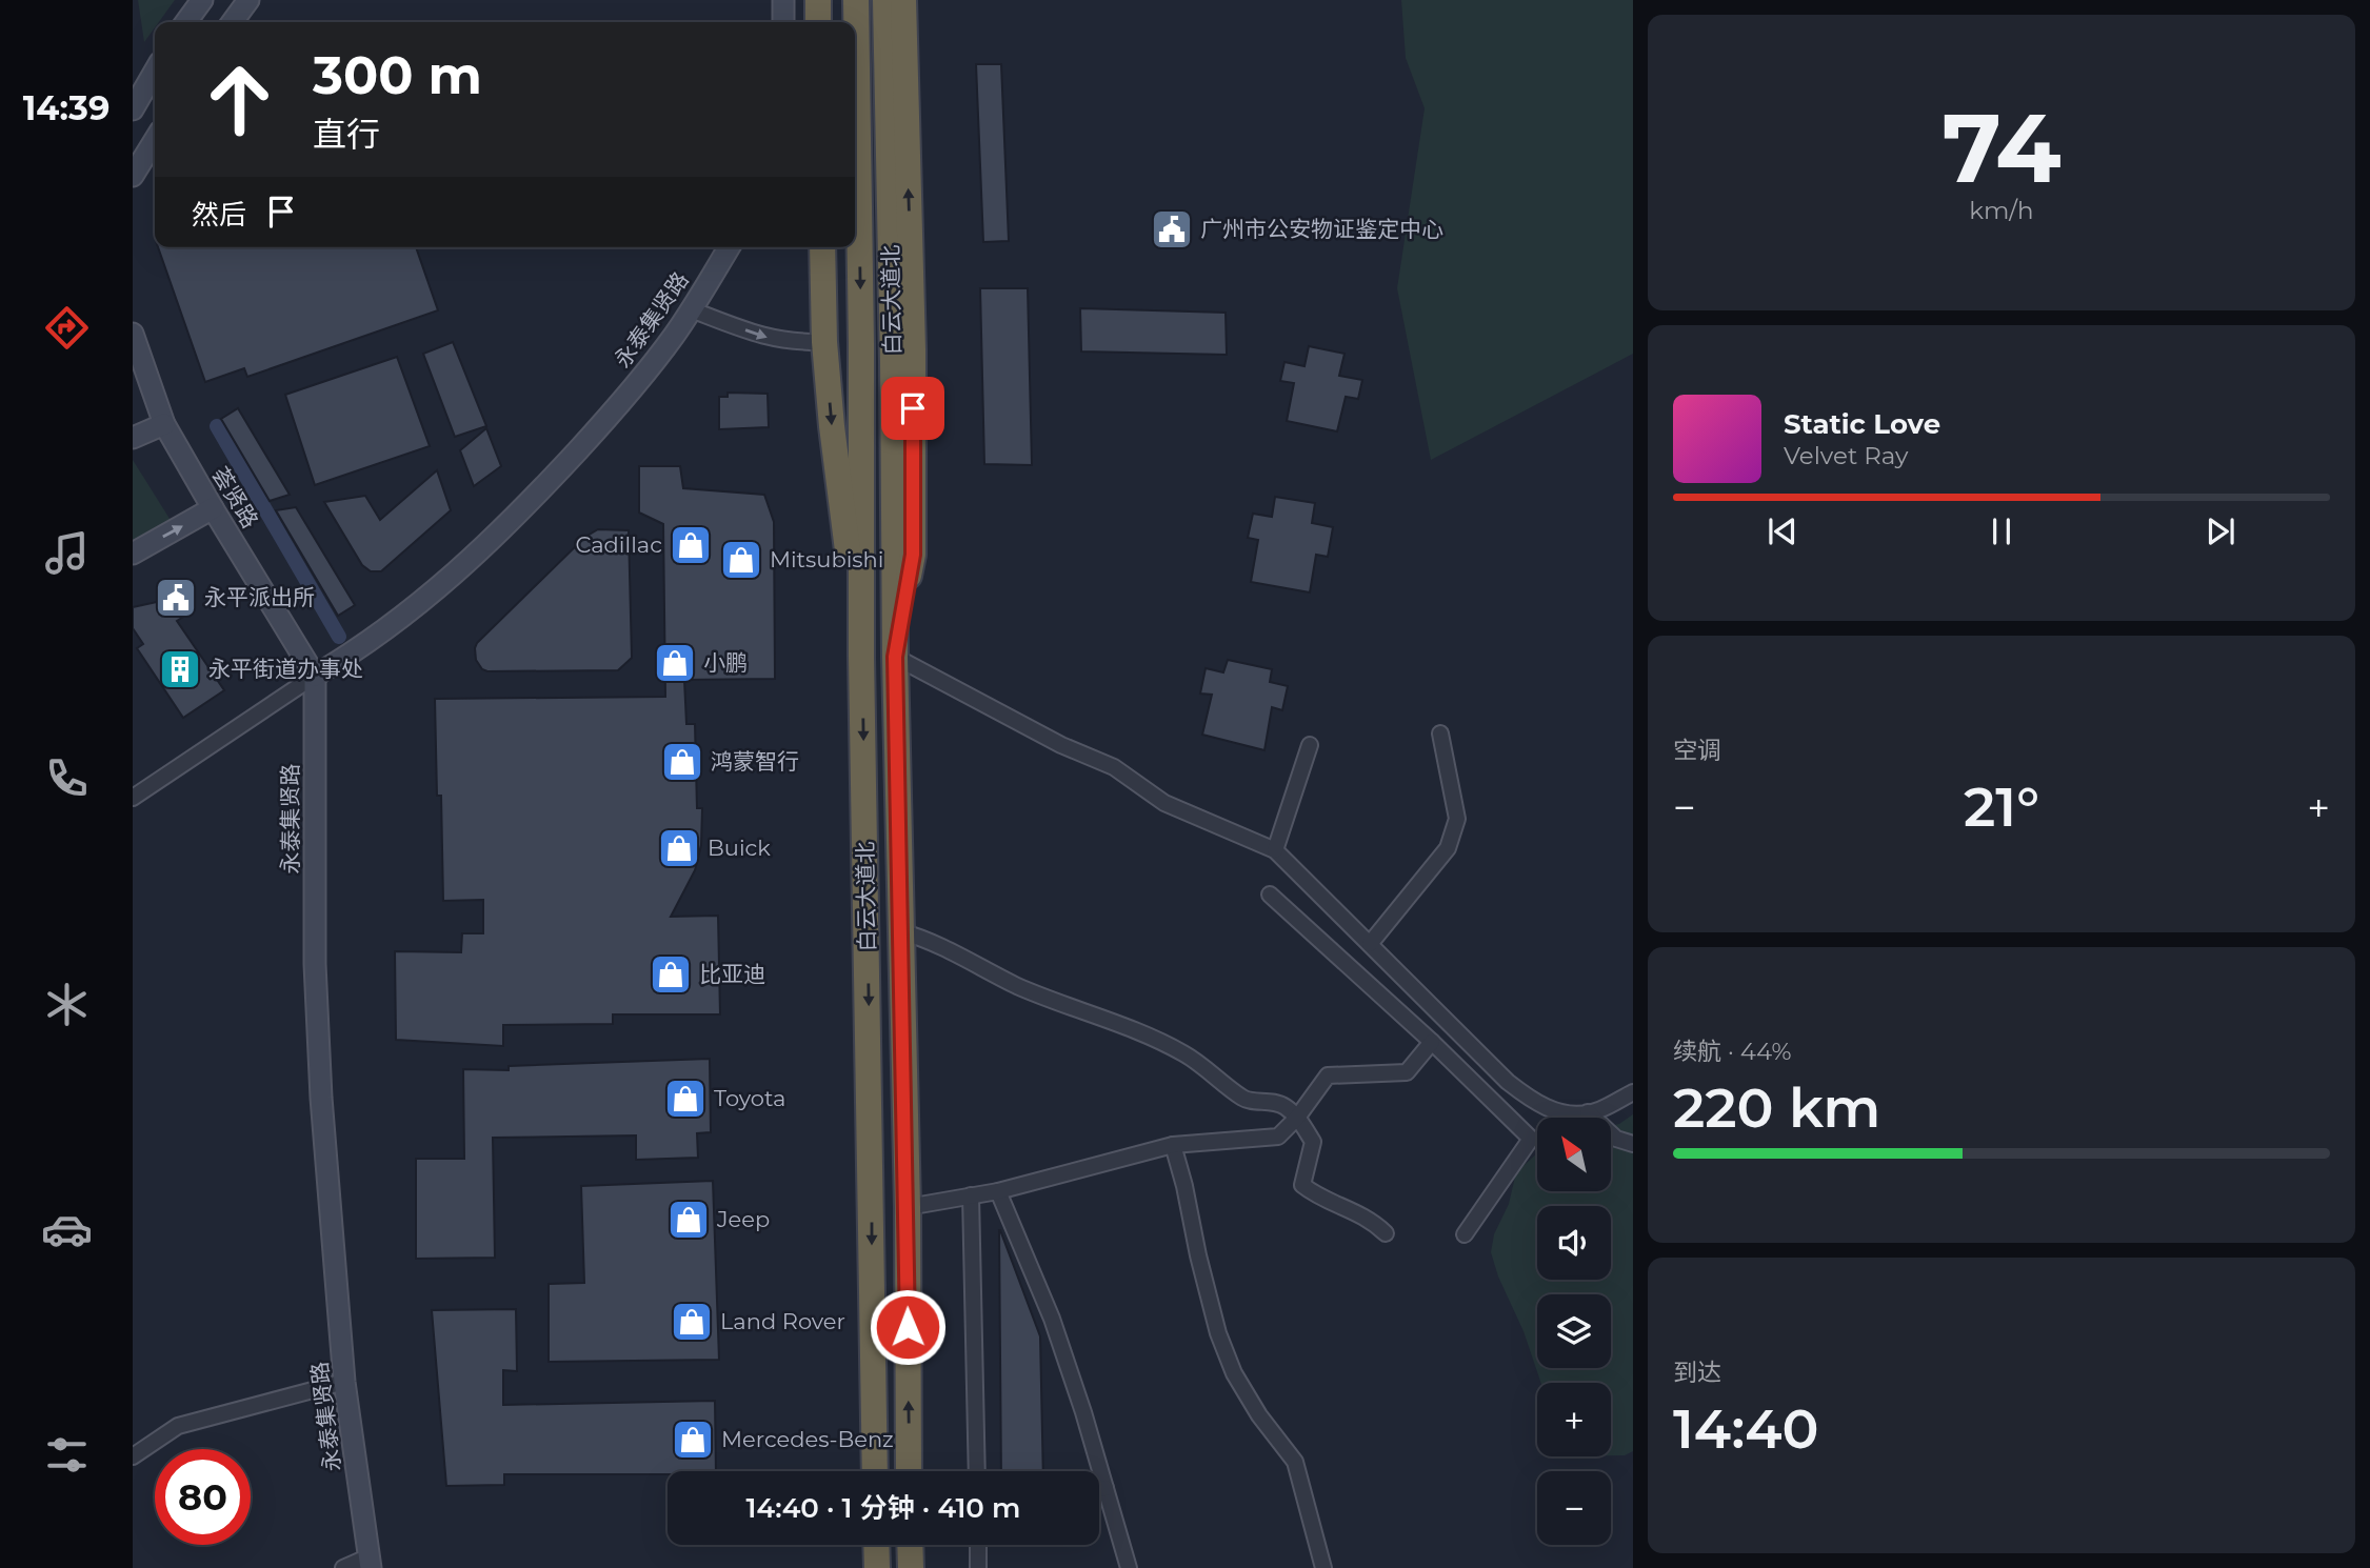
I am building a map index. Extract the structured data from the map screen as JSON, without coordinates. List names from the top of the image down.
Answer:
{
  "streets": {
    "highway": ["白云大道北"],
    "street": ["永泰集贤路", "荟贤路"]
  },
  "crossings": [
    ["永泰集贤路", "荟贤路"]
  ],
  "places": {
    "public building": ["广州市公安物证鉴定中心", "永平派出所"],
    "shop": [
      "Cadillac",
      "Mitsubishi",
      "小鹏",
      "鸿蒙智行",
      "Buick",
      "比亚迪",
      "Toyota",
      "Jeep",
      "Land Rover",
      "Mercedes-Benz"
    ],
    "building": ["永平街道办事处"]
  },
  "north": "top left",
  "page": {
    "tabs": "14:39",
    "tile": [
      ["74", "km/h"],
      "空调",
      ["续航 · 44%", "220 km"],
      ["到达", "14:40"]
    ],
    "turn": ["300 m", "直行"],
    "then": "然后",
    "song": ["Static Love", "Velvet Ray"],
    "heat": ["−", "21°", "+"],
    "map_buttons": ["+", "−"],
    "limit": "80",
    "trip": "14:40 · 1 分钟 · 410 m"
  }
}
